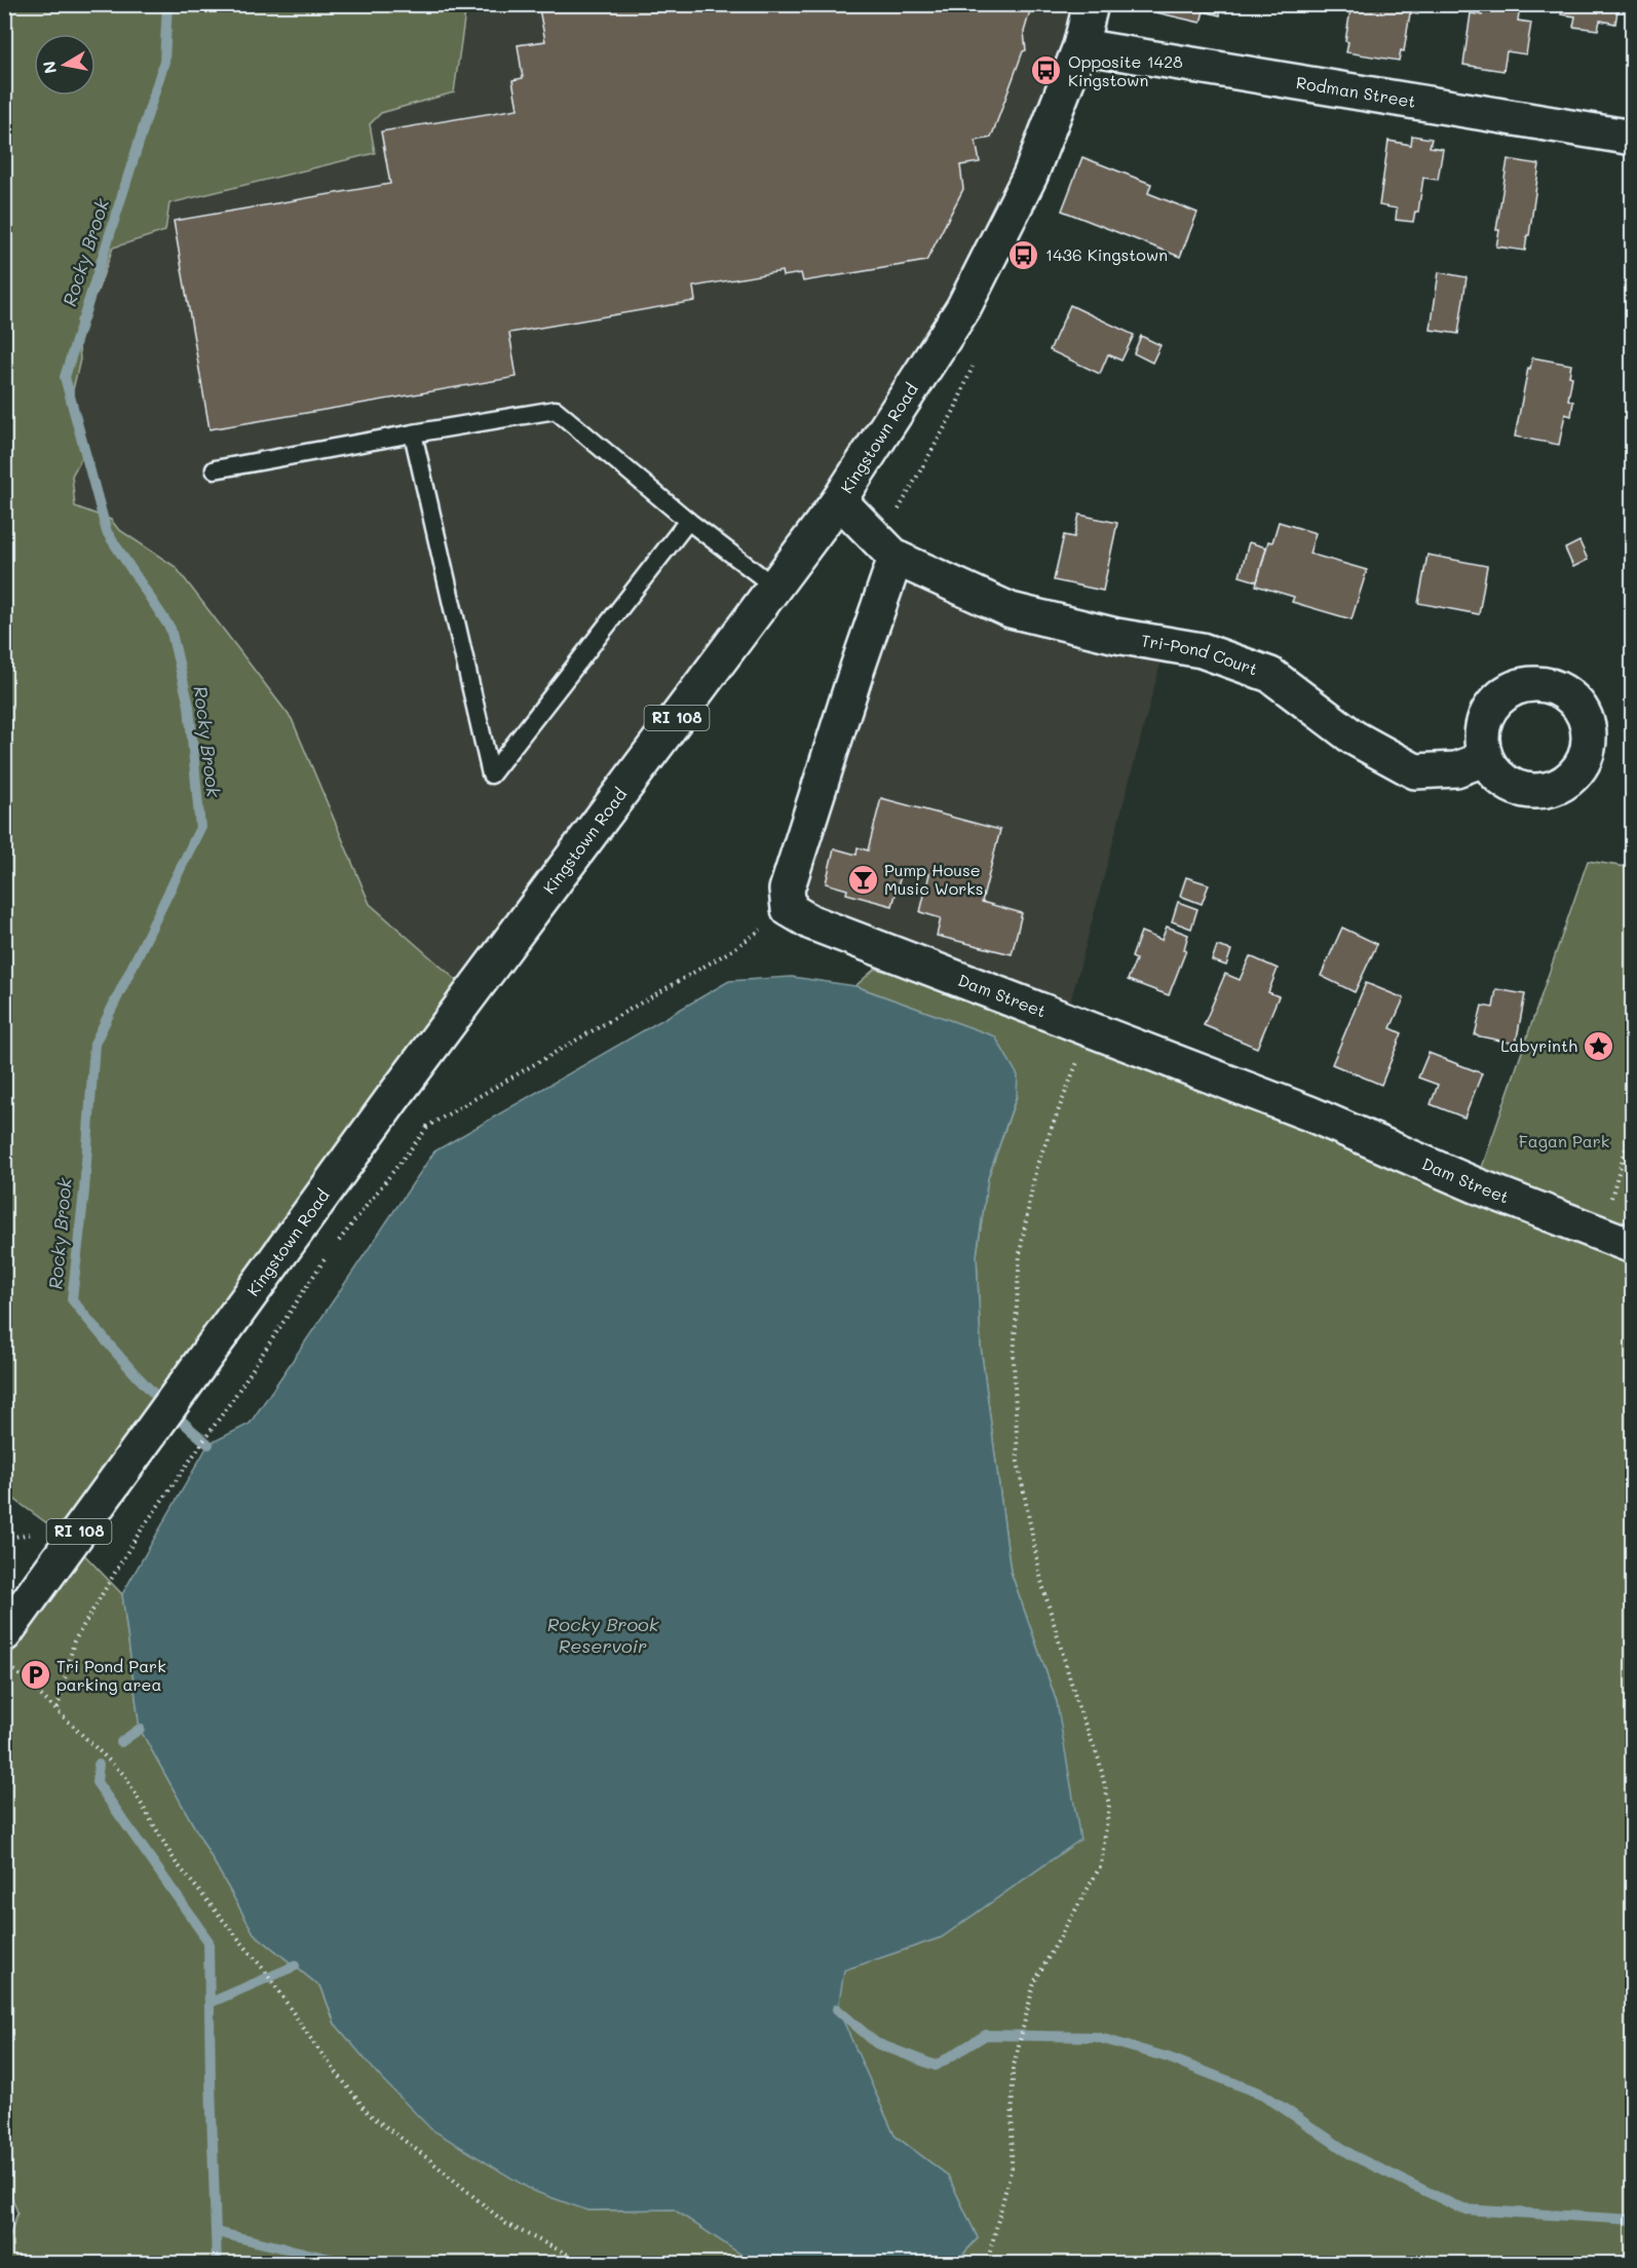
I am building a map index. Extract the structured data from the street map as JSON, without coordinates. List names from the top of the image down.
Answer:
{
  "streets": {
    "street": [
      "Rodman Street",
      "Kingstown Road",
      "Tri-Pond Court",
      "RI 108",
      "Dam Street"
    ]
  },
  "crossings": [
    ["Rodman Street", "Kingstown Road"]
  ],
  "water": ["Rocky Brook", "Rocky Brook Reservoir"],
  "parks": ["Fagan Park"],
  "places": {
    "bus stop": ["Opposite 1428 Kingstown", "1436 Kingstown"],
    "bar": ["Pump House Music Works"],
    "place": ["Labyrinth"],
    "parking": ["Tri Pond Park parking area"]
  },
  "north": "left"
}
